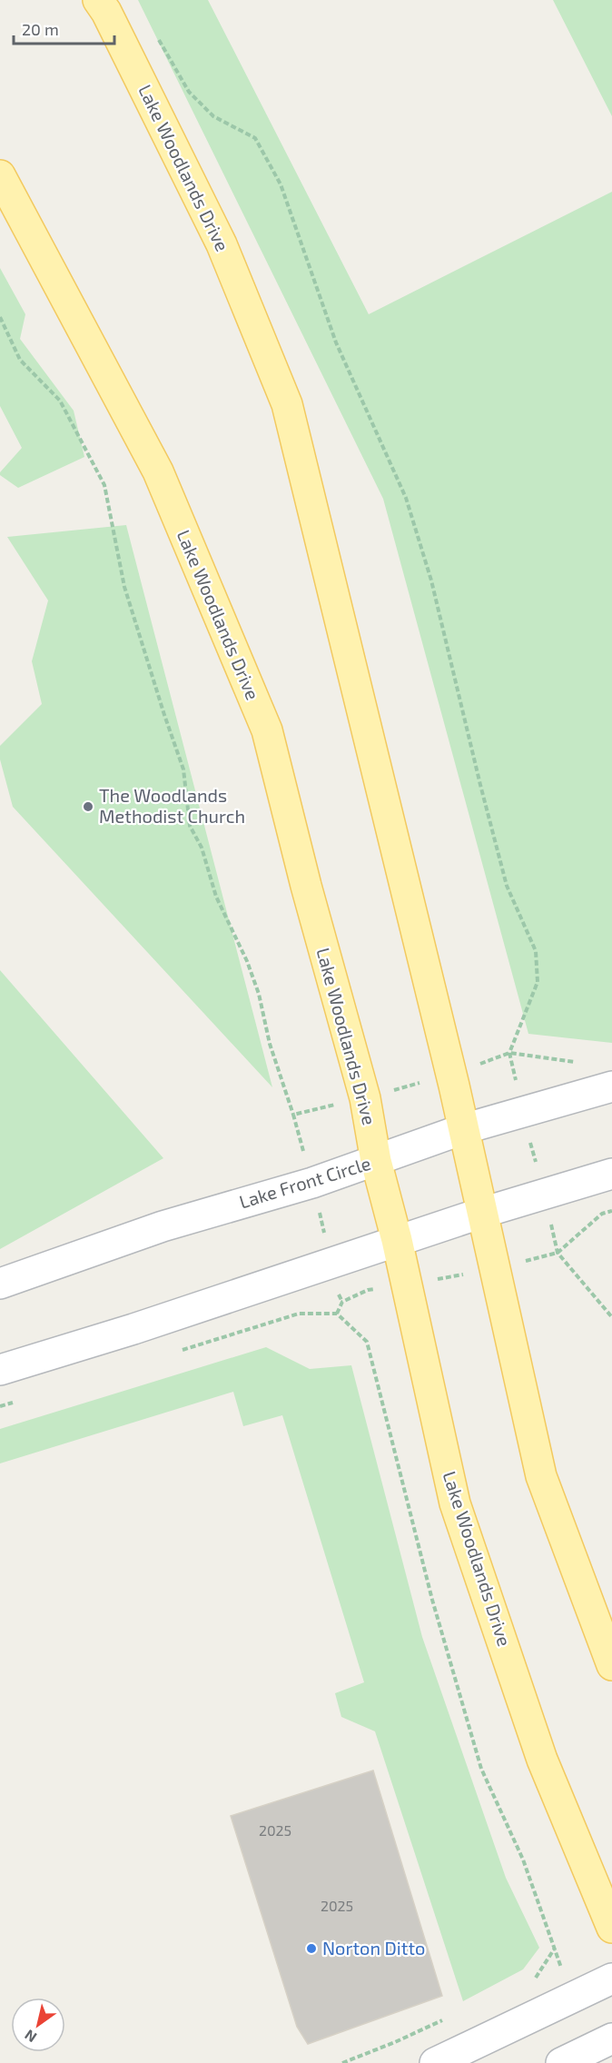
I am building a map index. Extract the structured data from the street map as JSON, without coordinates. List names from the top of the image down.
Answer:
{
  "streets": {
    "main road": ["Lake Woodlands Drive"],
    "street": ["Lake Front Circle"]
  },
  "crossings": [
    ["Lake Woodlands Drive", "Lake Front Circle"]
  ],
  "places": ["The Woodlands Methodist Church", "Norton Ditto"],
  "house_numbers": ["2025", "2025"],
  "scale_bar": "20 m",
  "north": "bottom left"
}
